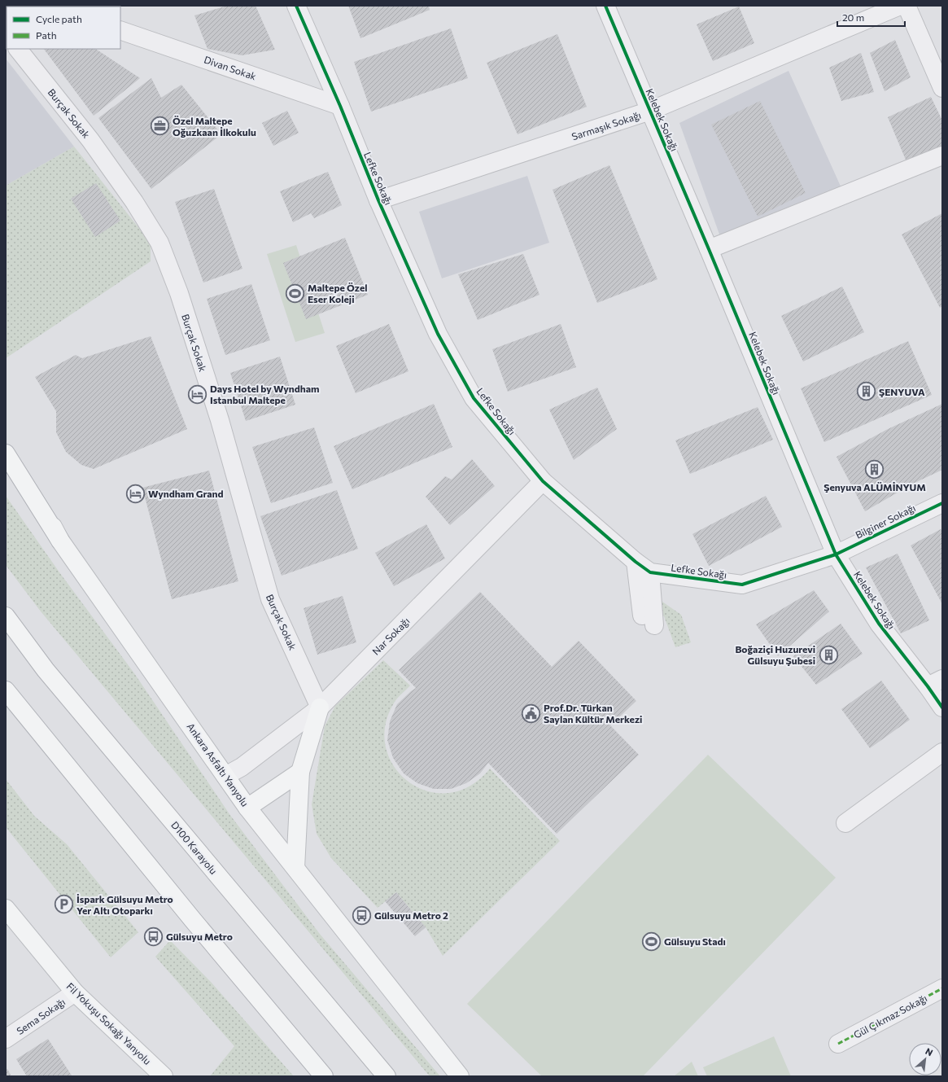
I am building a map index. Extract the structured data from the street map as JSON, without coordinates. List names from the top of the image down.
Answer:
{
  "streets": {
    "main road": ["Ankara Asfaltı Yanyolu", "D100 Karayolu", "Fil Yokuşu Sokağı Yanyolu"],
    "street": [
      "Divan Sokak",
      "Burçak Sokak",
      "Kelebek Sokağı",
      "Sarmaşık Sokağı",
      "Lefke Sokağı",
      "Bilginer Sokağı",
      "Nar Sokağı",
      "Sema Sokağı",
      "Gül Çıkmaz Sokağı"
    ]
  },
  "crossings": [
    ["Divan Sokak", "Lefke Sokağı"],
    ["Burçak Sokak", "Nar Sokağı"],
    ["Kelebek Sokağı", "Sarmaşık Sokağı"],
    ["Kelebek Sokağı", "Lefke Sokağı"],
    ["Kelebek Sokağı", "Bilginer Sokağı"],
    ["Sarmaşık Sokağı", "Lefke Sokağı"],
    ["Lefke Sokağı", "Bilginer Sokağı"],
    ["Lefke Sokağı", "Nar Sokağı"],
    ["Nar Sokağı", "Ankara Asfaltı Yanyolu"],
    ["Sema Sokağı", "Fil Yokuşu Sokağı Yanyolu"]
  ],
  "places": {
    "office": ["Özel Maltepe Oğuzkaan İlkokulu"],
    "sports": ["Maltepe Özel Eser Koleji", "Gülsuyu Stadı"],
    "building": ["ŞENYUVA", "Şenyuva ALÜMİNYUM", "Boğaziçi Huzurevi Gülsuyu Şubesi"],
    "hotel": ["Days Hotel by Wyndham Istanbul Maltepe", "Wyndham Grand"],
    "public building": ["Prof.Dr. Türkan Saylan Kültür Merkezi"],
    "parking": ["İspark Gülsuyu Metro Yer Altı Otoparkı"],
    "bus stop": ["Gülsuyu Metro 2", "Gülsuyu Metro"]
  },
  "legend": ["Cycle path", "Path"],
  "scale_bar": "20 m",
  "north": "top right"
}
